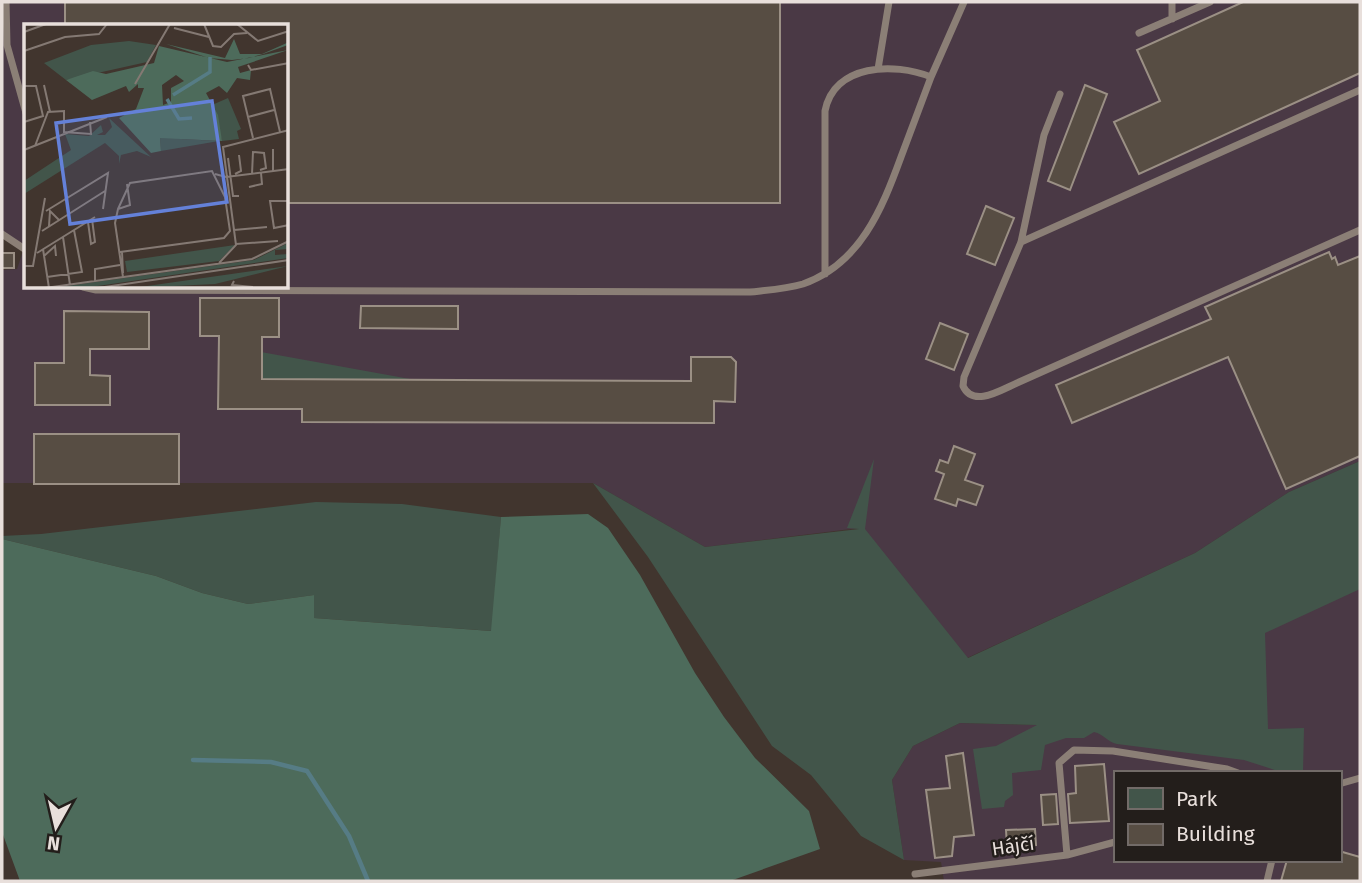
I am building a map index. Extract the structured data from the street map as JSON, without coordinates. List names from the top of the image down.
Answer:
{
  "streets": {
    "lane": ["Hájčí"]
  },
  "legend": ["Park", "Building"],
  "north": "bottom"
}
